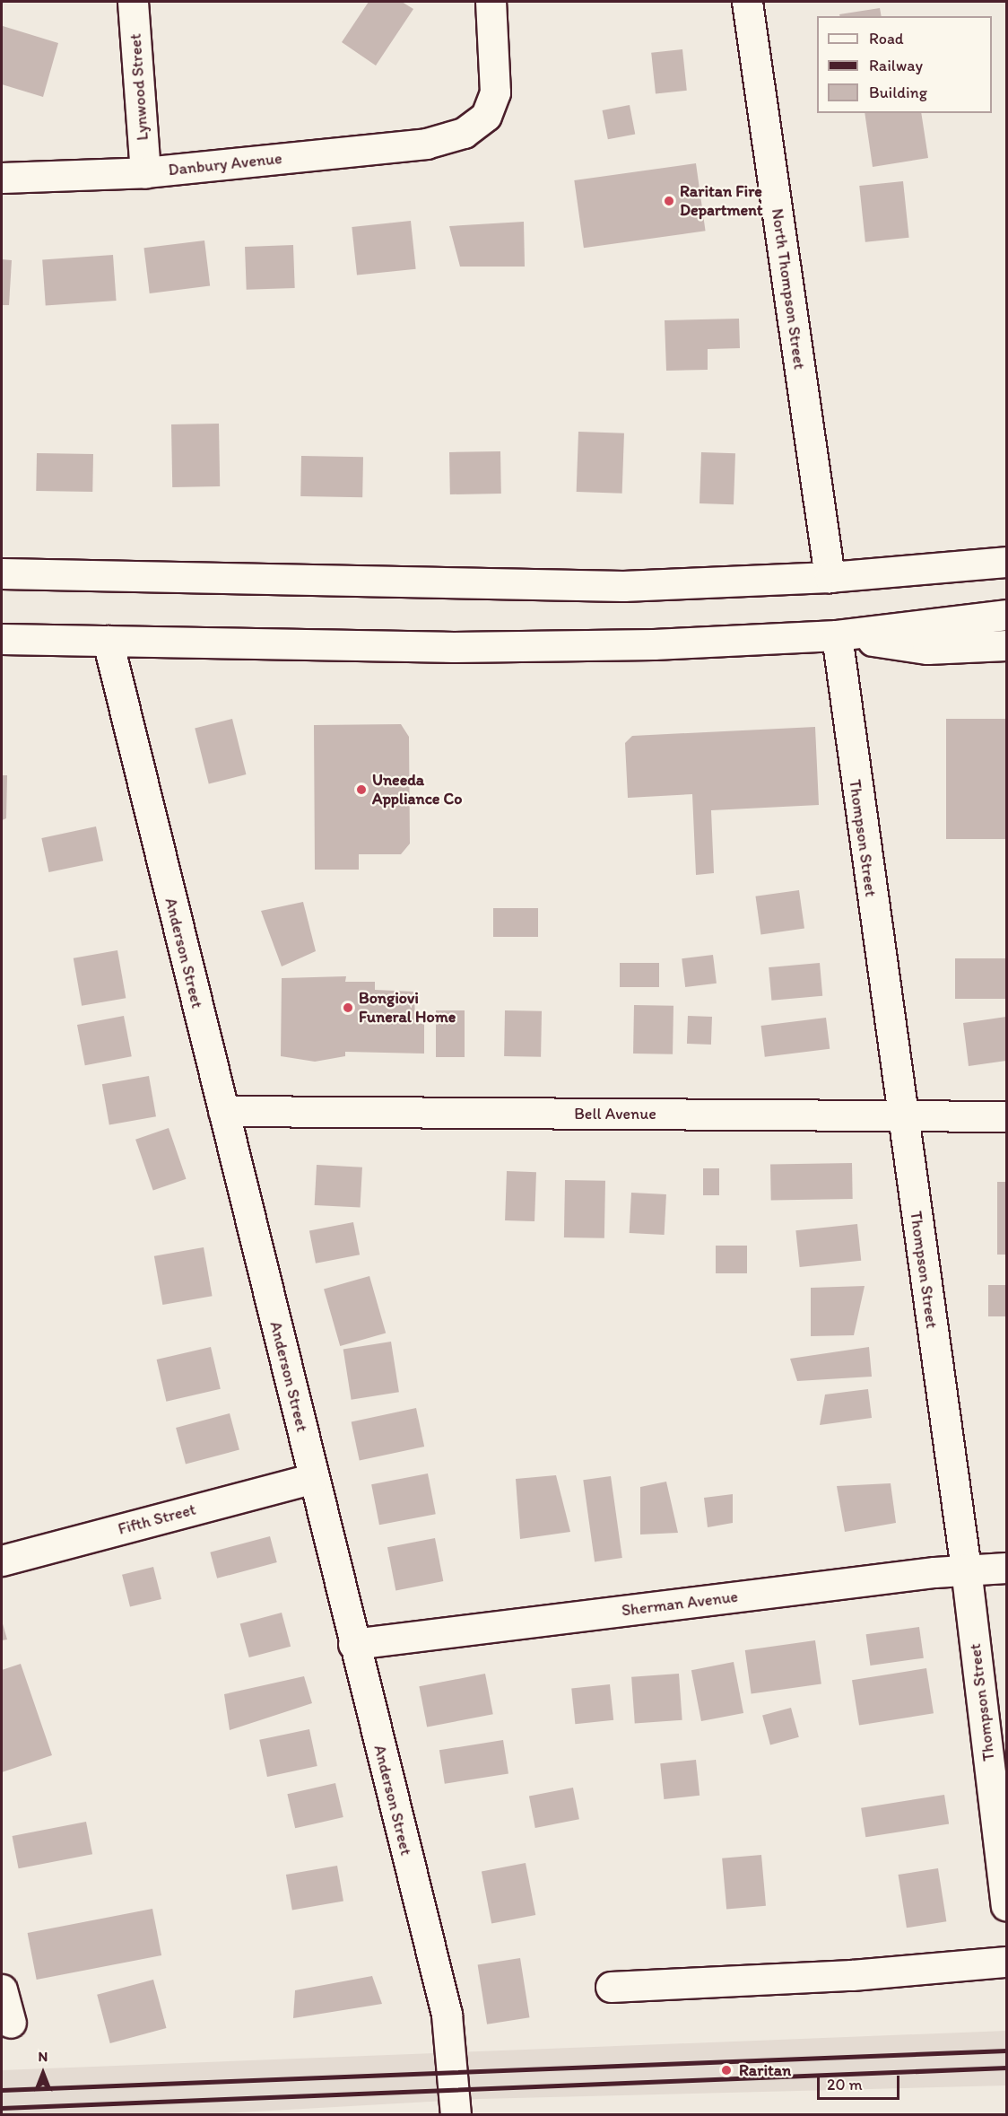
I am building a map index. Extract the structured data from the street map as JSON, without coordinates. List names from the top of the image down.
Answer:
{
  "streets": {
    "main road": [
      "Lynwood Street",
      "Danbury Avenue",
      "North Thompson Street",
      "Thompson Street",
      "Anderson Street",
      "Bell Avenue",
      "Fifth Street",
      "Sherman Avenue"
    ]
  },
  "crossings": [
    ["Lynwood Street", "Danbury Avenue"],
    ["Thompson Street", "Bell Avenue"],
    ["Thompson Street", "Sherman Avenue"],
    ["Anderson Street", "Bell Avenue"],
    ["Anderson Street", "Fifth Street"],
    ["Anderson Street", "Sherman Avenue"]
  ],
  "places": [
    "Raritan Fire Department",
    "Uneeda Appliance Co",
    "Bongiovi Funeral Home",
    "Raritan"
  ],
  "legend": ["Road", "Railway", "Building"],
  "scale_bar": "20 m",
  "north": "top"
}
